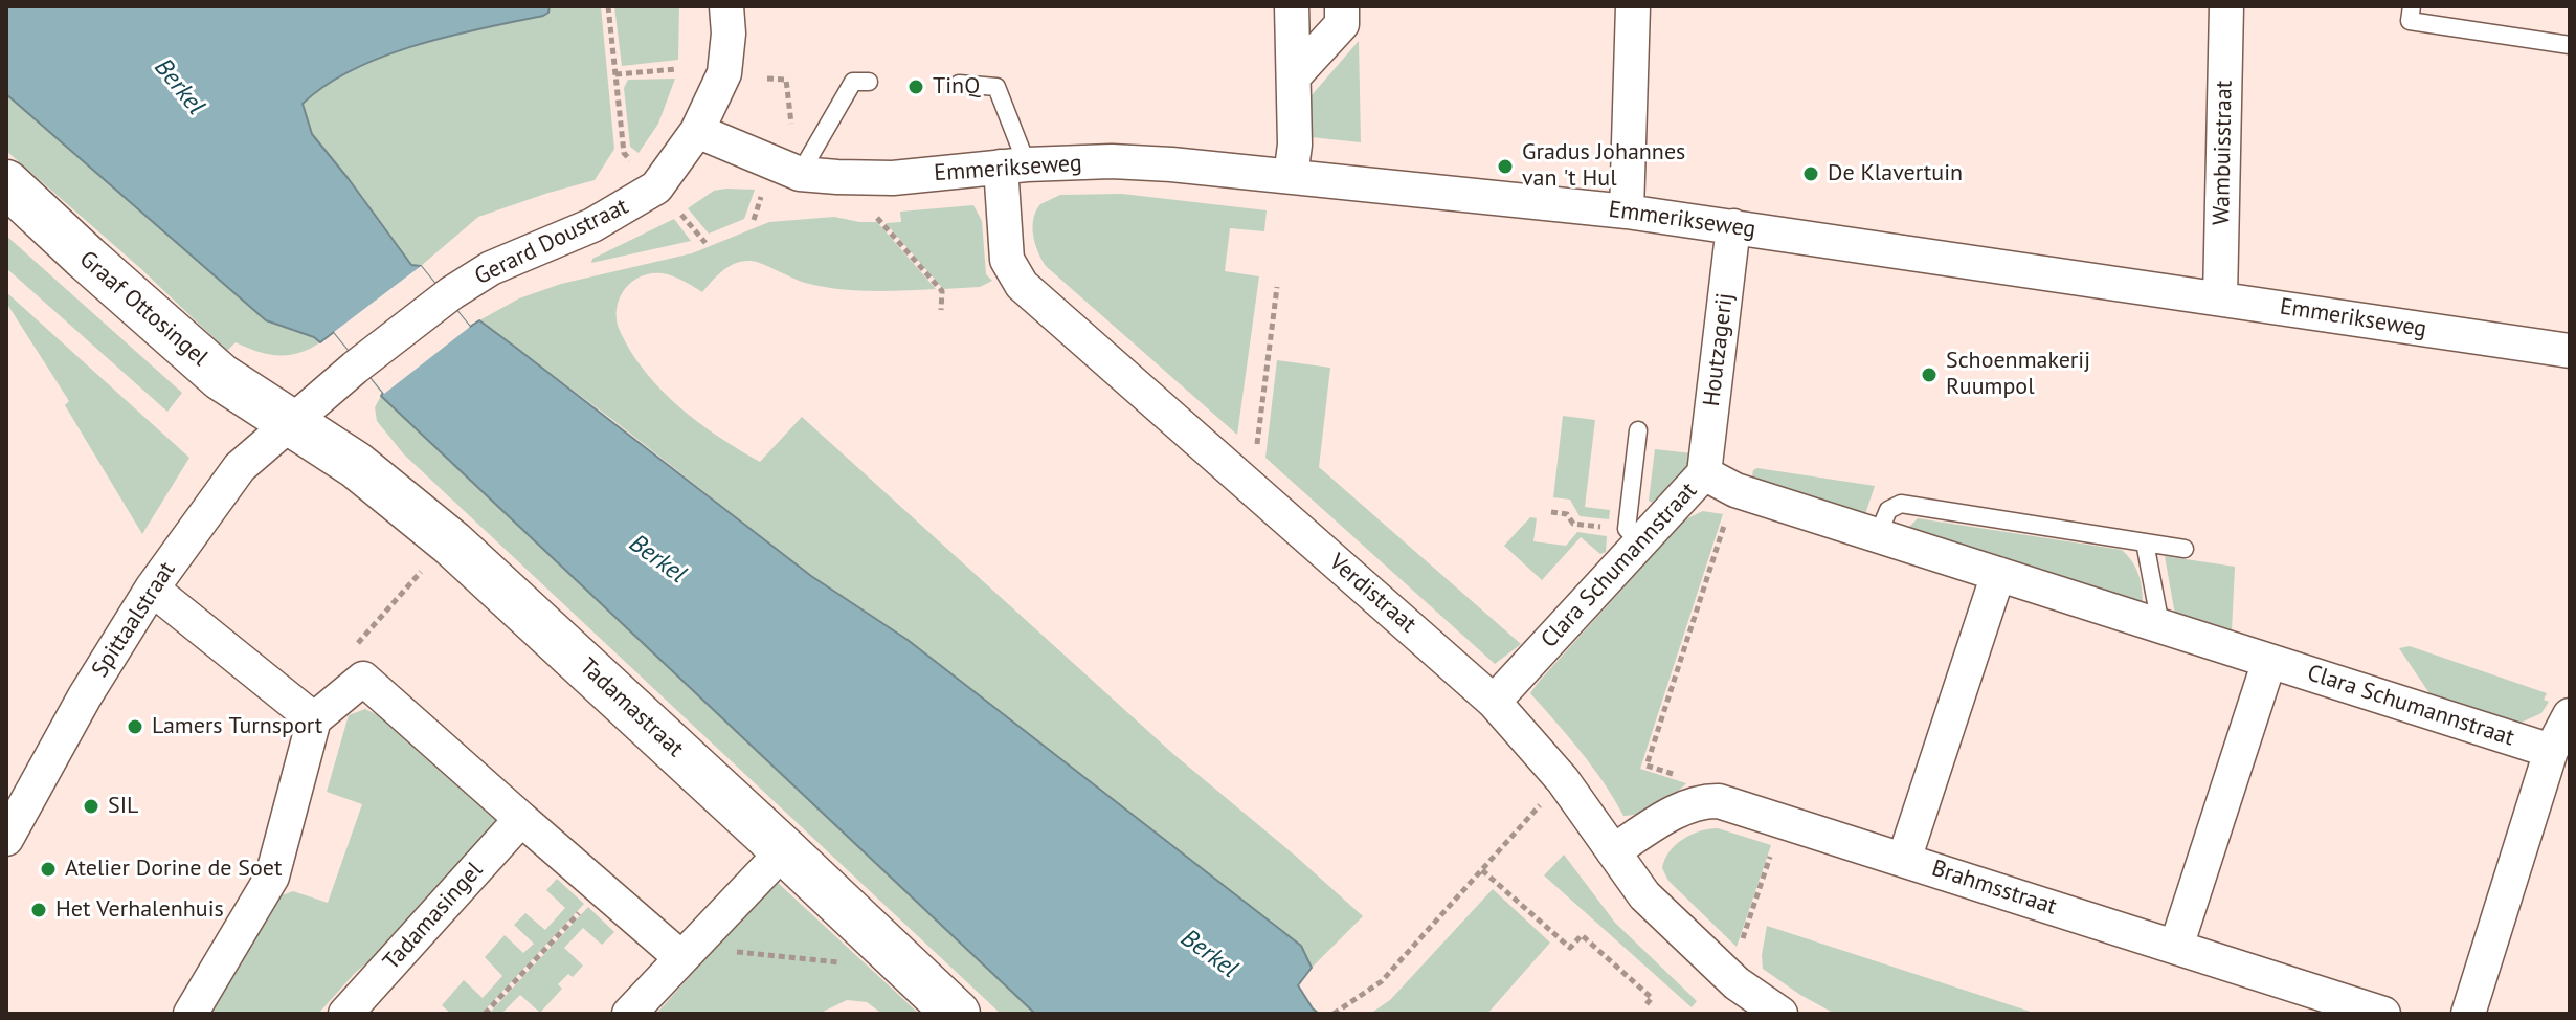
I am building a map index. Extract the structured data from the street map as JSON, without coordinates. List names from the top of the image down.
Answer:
{
  "streets": {
    "street": [
      "Wambuisstraat",
      "Emmerikseweg",
      "Gerard Doustraat",
      "Graaf Ottosingel",
      "Houtzagerij",
      "Clara Schumannstraat",
      "Verdistraat",
      "Spittaalstraat",
      "Tadamastraat",
      "Brahmsstraat",
      "Tadamasingel"
    ]
  },
  "crossings": [
    ["Wambuisstraat", "Emmerikseweg"],
    ["Emmerikseweg", "Gerard Doustraat"],
    ["Emmerikseweg", "Houtzagerij"],
    ["Emmerikseweg", "Verdistraat"],
    ["Gerard Doustraat", "Graaf Ottosingel"],
    ["Gerard Doustraat", "Spittaalstraat"],
    ["Gerard Doustraat", "Tadamastraat"],
    ["Graaf Ottosingel", "Spittaalstraat"],
    ["Graaf Ottosingel", "Tadamastraat"],
    ["Houtzagerij", "Clara Schumannstraat"],
    ["Clara Schumannstraat", "Verdistraat"],
    ["Spittaalstraat", "Tadamastraat"]
  ],
  "water": ["Berkel"],
  "places": [
    "TinQ",
    "Gradus Johannes van 't Hul",
    "De Klavertuin",
    "Schoenmakerij Ruumpol",
    "Lamers Turnsport",
    "SIL",
    "Atelier Dorine de Soet",
    "Het Verhalenhuis"
  ]
}
